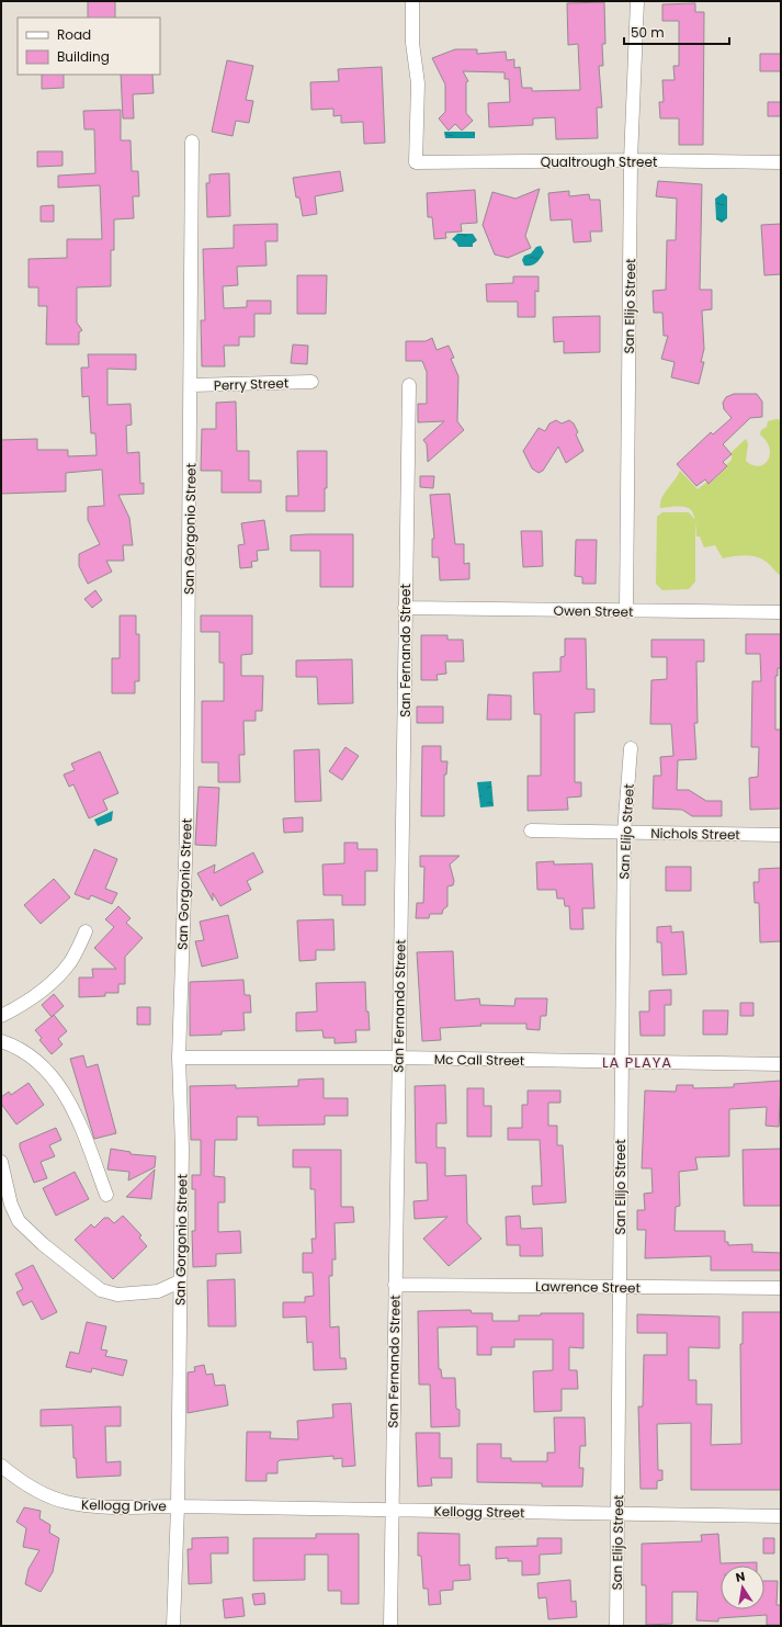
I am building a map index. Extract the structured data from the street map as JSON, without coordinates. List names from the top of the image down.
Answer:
{
  "streets": {
    "street": [
      "Qualtrough Street",
      "San Elijo Street",
      "Perry Street",
      "San Gorgonio Street",
      "Owen Street",
      "San Fernando Street",
      "Nichols Street",
      "Mc Call Street",
      "Lawrence Street",
      "Kellogg Drive",
      "Kellogg Street"
    ]
  },
  "crossings": [
    ["Qualtrough Street", "San Elijo Street"],
    ["San Elijo Street", "Owen Street"],
    ["San Elijo Street", "Nichols Street"],
    ["San Elijo Street", "Mc Call Street"],
    ["San Elijo Street", "Lawrence Street"],
    ["San Elijo Street", "Kellogg Street"],
    ["Perry Street", "San Gorgonio Street"],
    ["San Gorgonio Street", "Mc Call Street"],
    ["San Gorgonio Street", "Kellogg Drive"],
    ["San Gorgonio Street", "Kellogg Street"],
    ["Owen Street", "San Fernando Street"],
    ["San Fernando Street", "Mc Call Street"],
    ["San Fernando Street", "Lawrence Street"],
    ["San Fernando Street", "Kellogg Street"],
    ["Kellogg Drive", "Kellogg Street"]
  ],
  "districts": ["LA PLAYA"],
  "legend": ["Road", "Building"],
  "scale_bar": "50 m",
  "north": "top"
}
